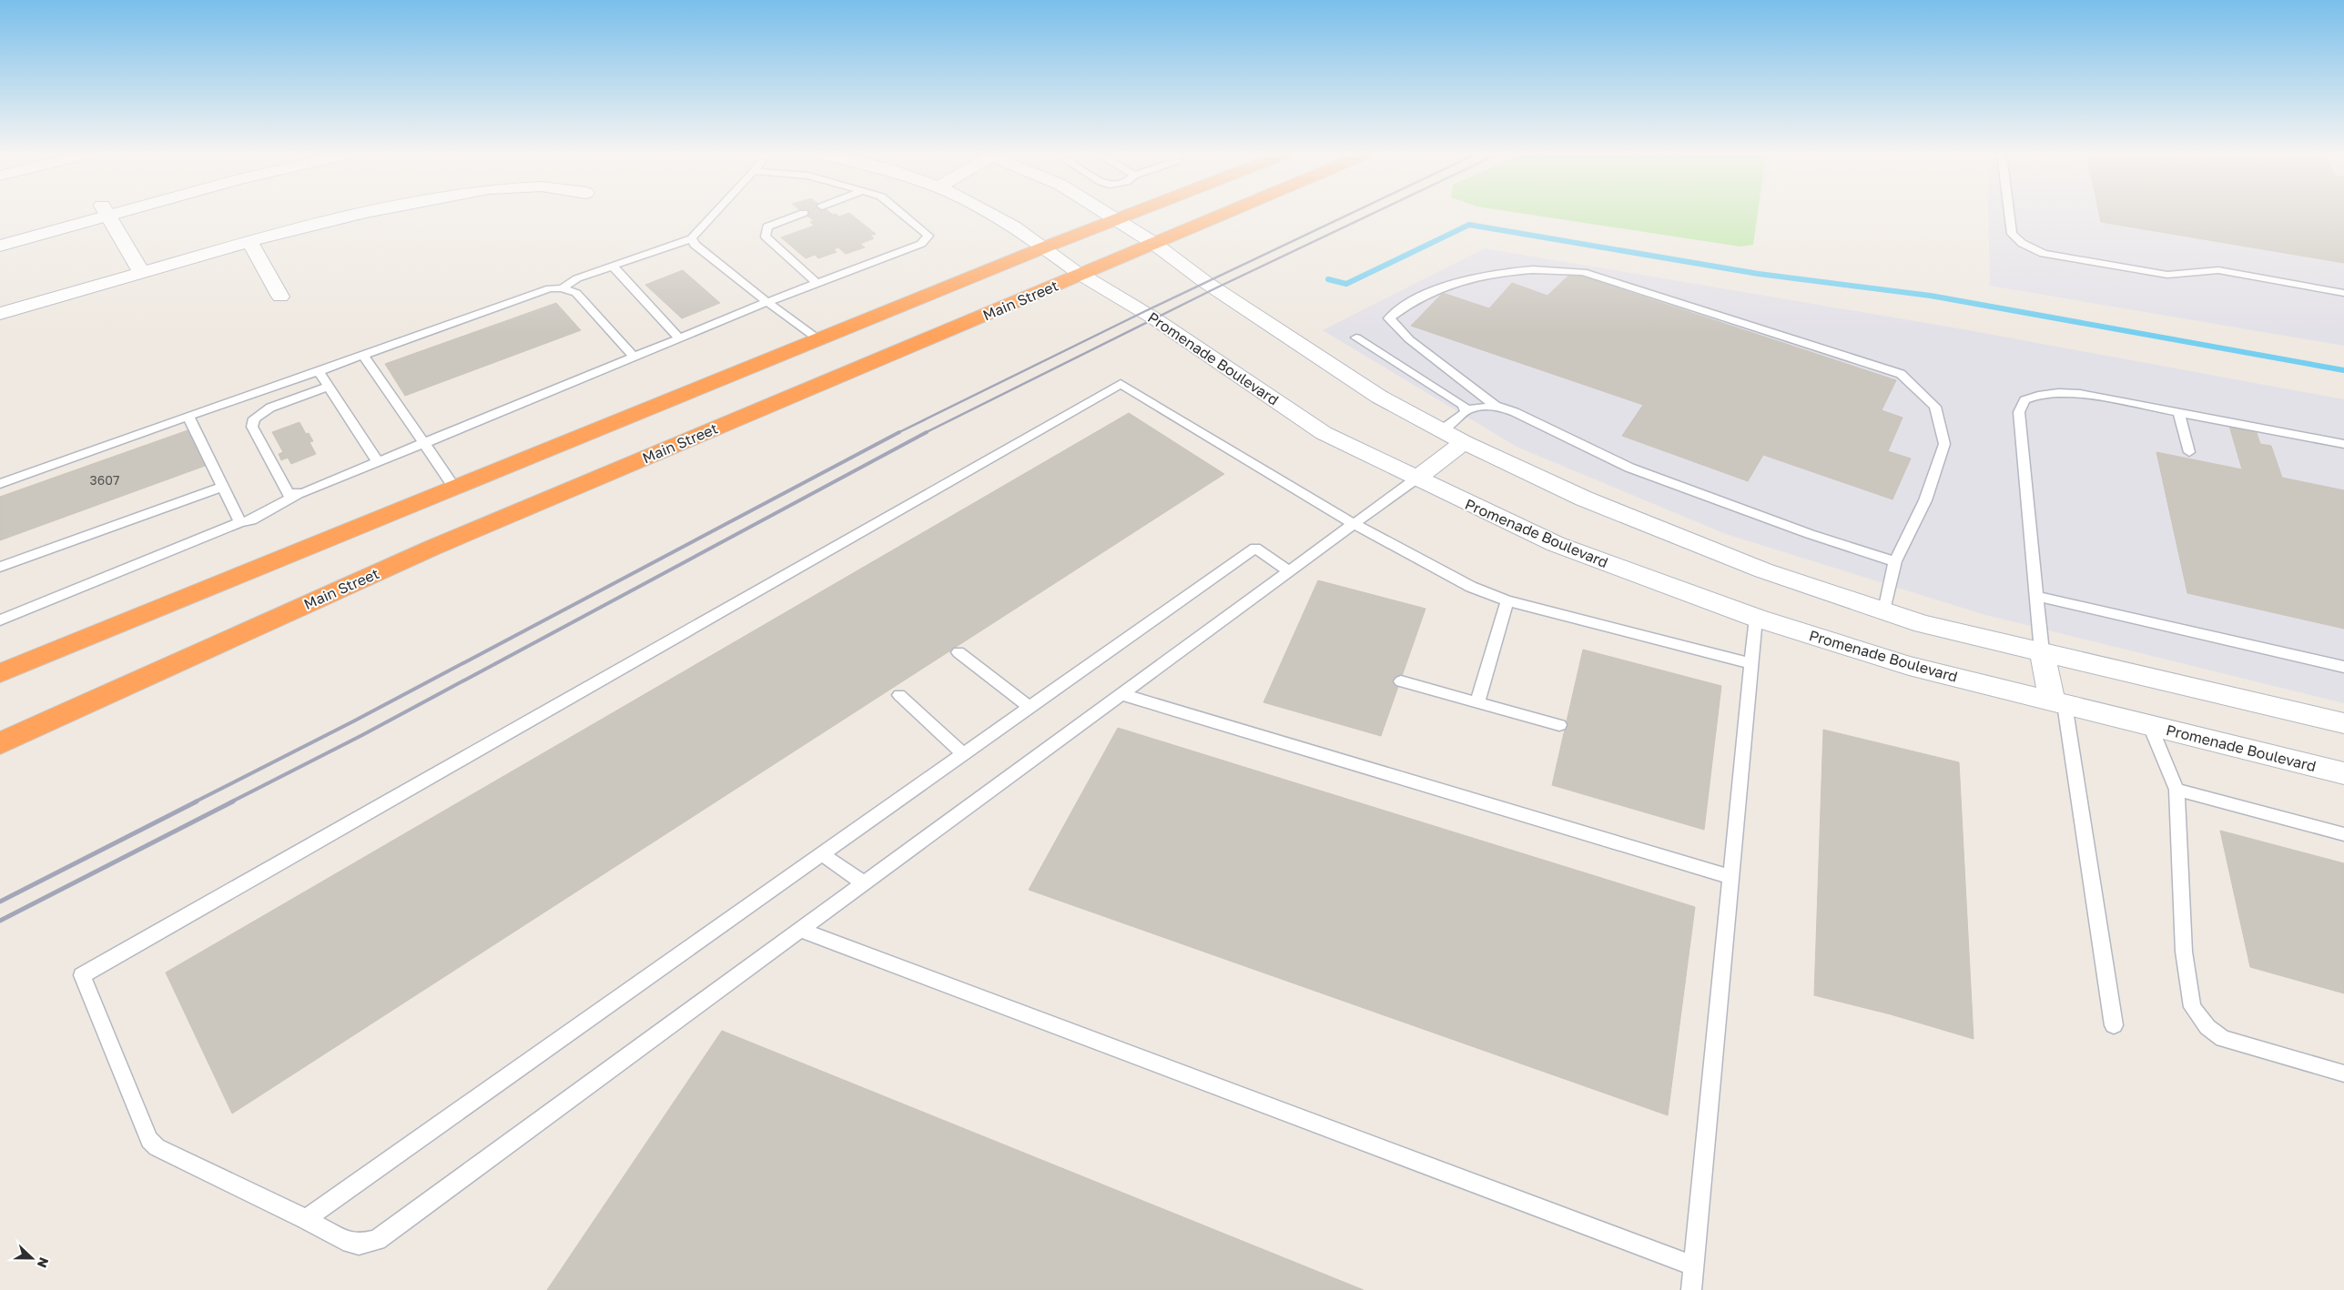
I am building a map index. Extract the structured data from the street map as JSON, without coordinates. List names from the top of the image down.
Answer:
{
  "streets": {
    "highway": ["Main Street"],
    "street": ["Promenade Boulevard"]
  },
  "crossings": [
    ["Main Street", "Promenade Boulevard"]
  ],
  "house_numbers": ["3607"],
  "north": "right"
}
